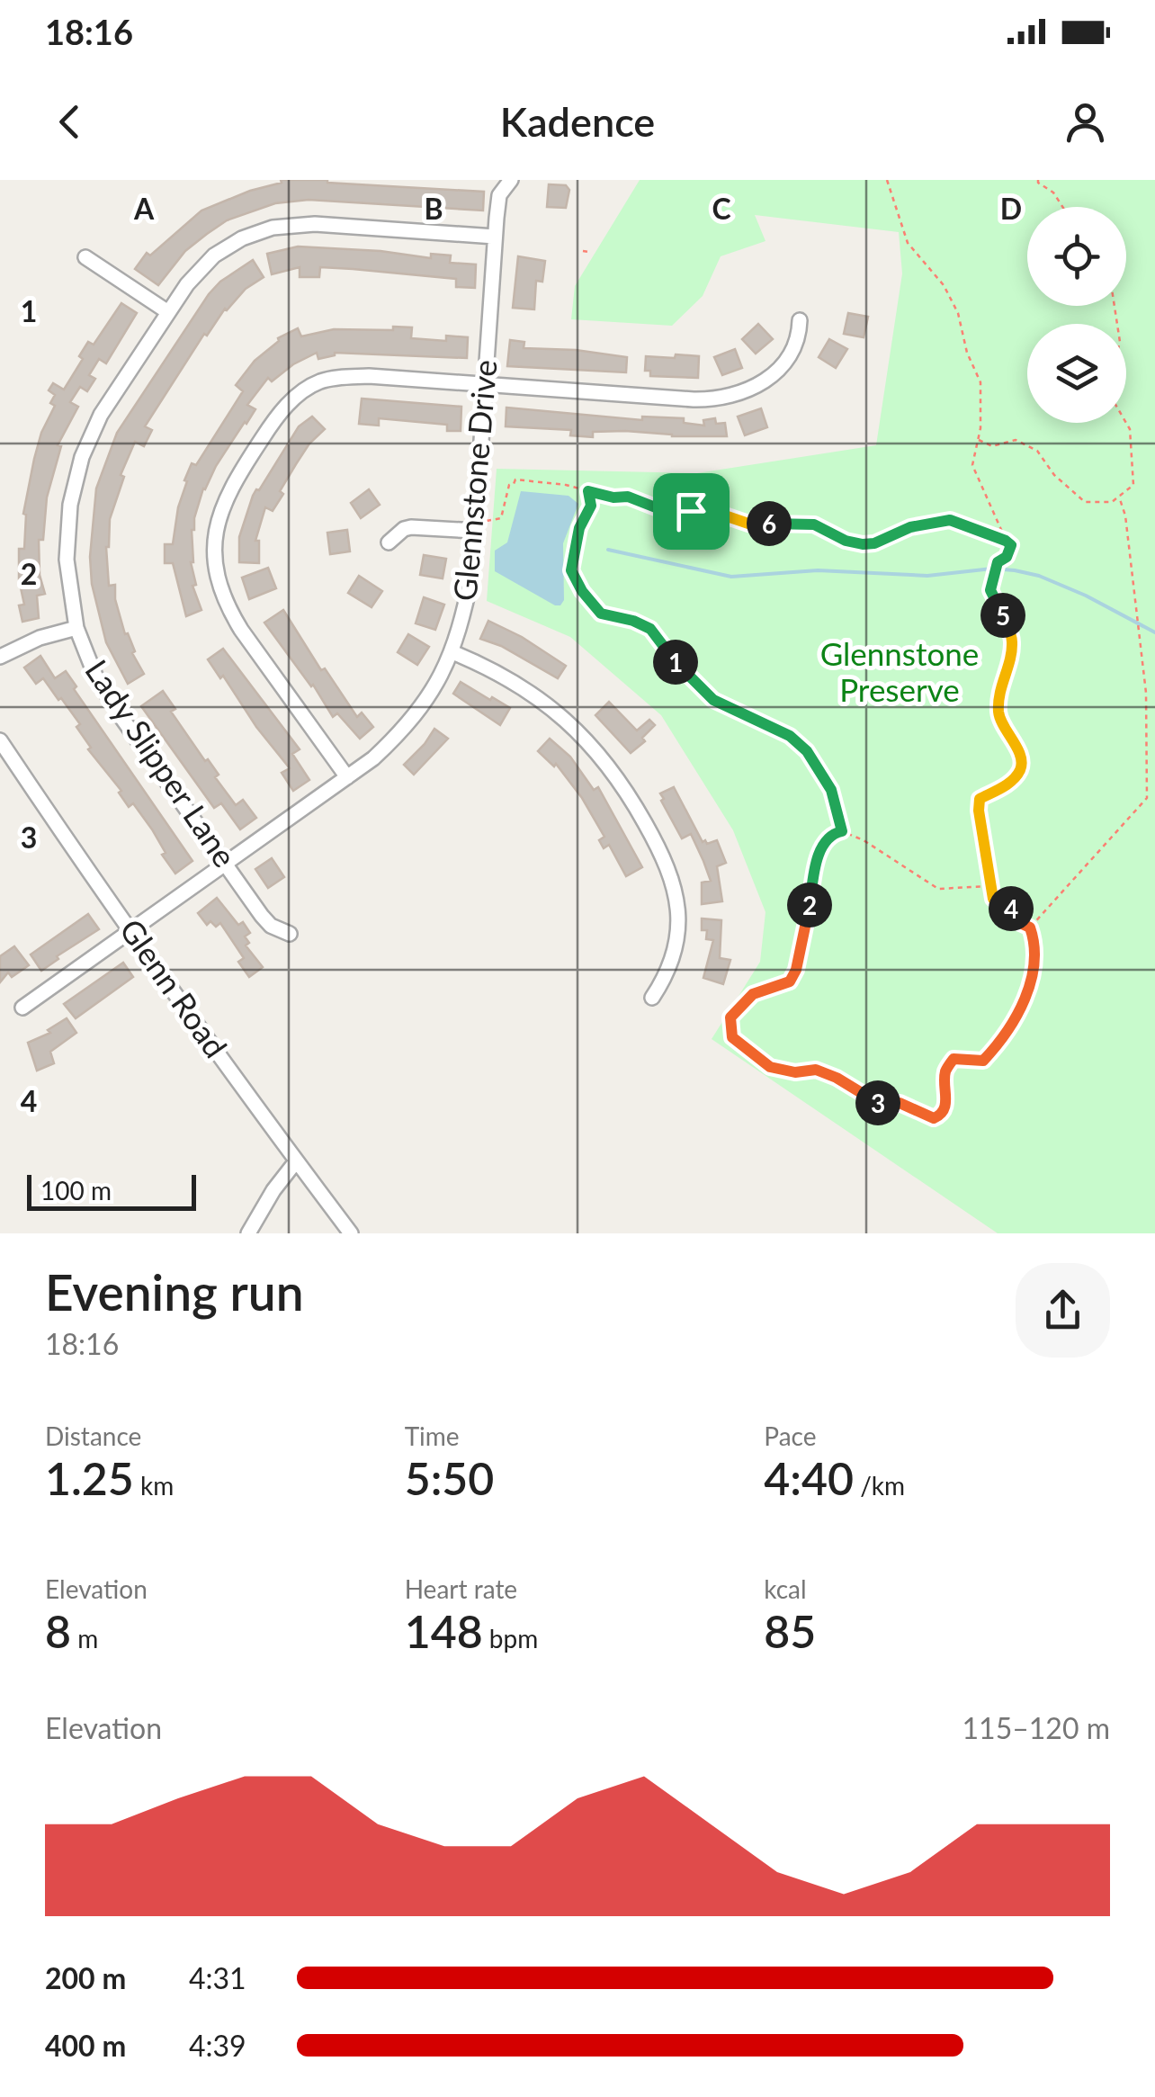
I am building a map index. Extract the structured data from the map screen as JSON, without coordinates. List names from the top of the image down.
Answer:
{
  "streets": {
    "street": ["Glennstone Drive", "Lady Slipper Lane", "Glenn Road"]
  },
  "crossings": [
    ["Glennstone Drive", "Lady Slipper Lane"],
    ["Glennstone Drive", "Glenn Road"]
  ],
  "parks": ["Glennstone Preserve"],
  "scale_bar": "100 m",
  "page": {
    "status": "18:16",
    "header": "Kadence",
    "pins": [
      "6",
      "5",
      "1",
      "2",
      "4",
      "3"
    ],
    "scale": "100 m",
    "heading": ["Evening run", "18:16"],
    "stats": [
      ["Distance", "1.25 km"],
      ["Time", "5:50"],
      ["Pace", "4:40 /km"],
      ["Elevation", "8 m"],
      ["Heart rate", "148 bpm"],
      ["kcal", "85"]
    ],
    "chart": ["Elevation", "115–120 m"],
    "list": [
      {
        "name": "200 m",
        "note": "4:31"
      },
      {
        "name": "400 m",
        "note": "4:39"
      }
    ]
  },
  "grid": {
    "columns": [
      "A",
      "B",
      "C",
      "D"
    ],
    "rows": [
      "1",
      "2",
      "3",
      "4"
    ]
  }
}
